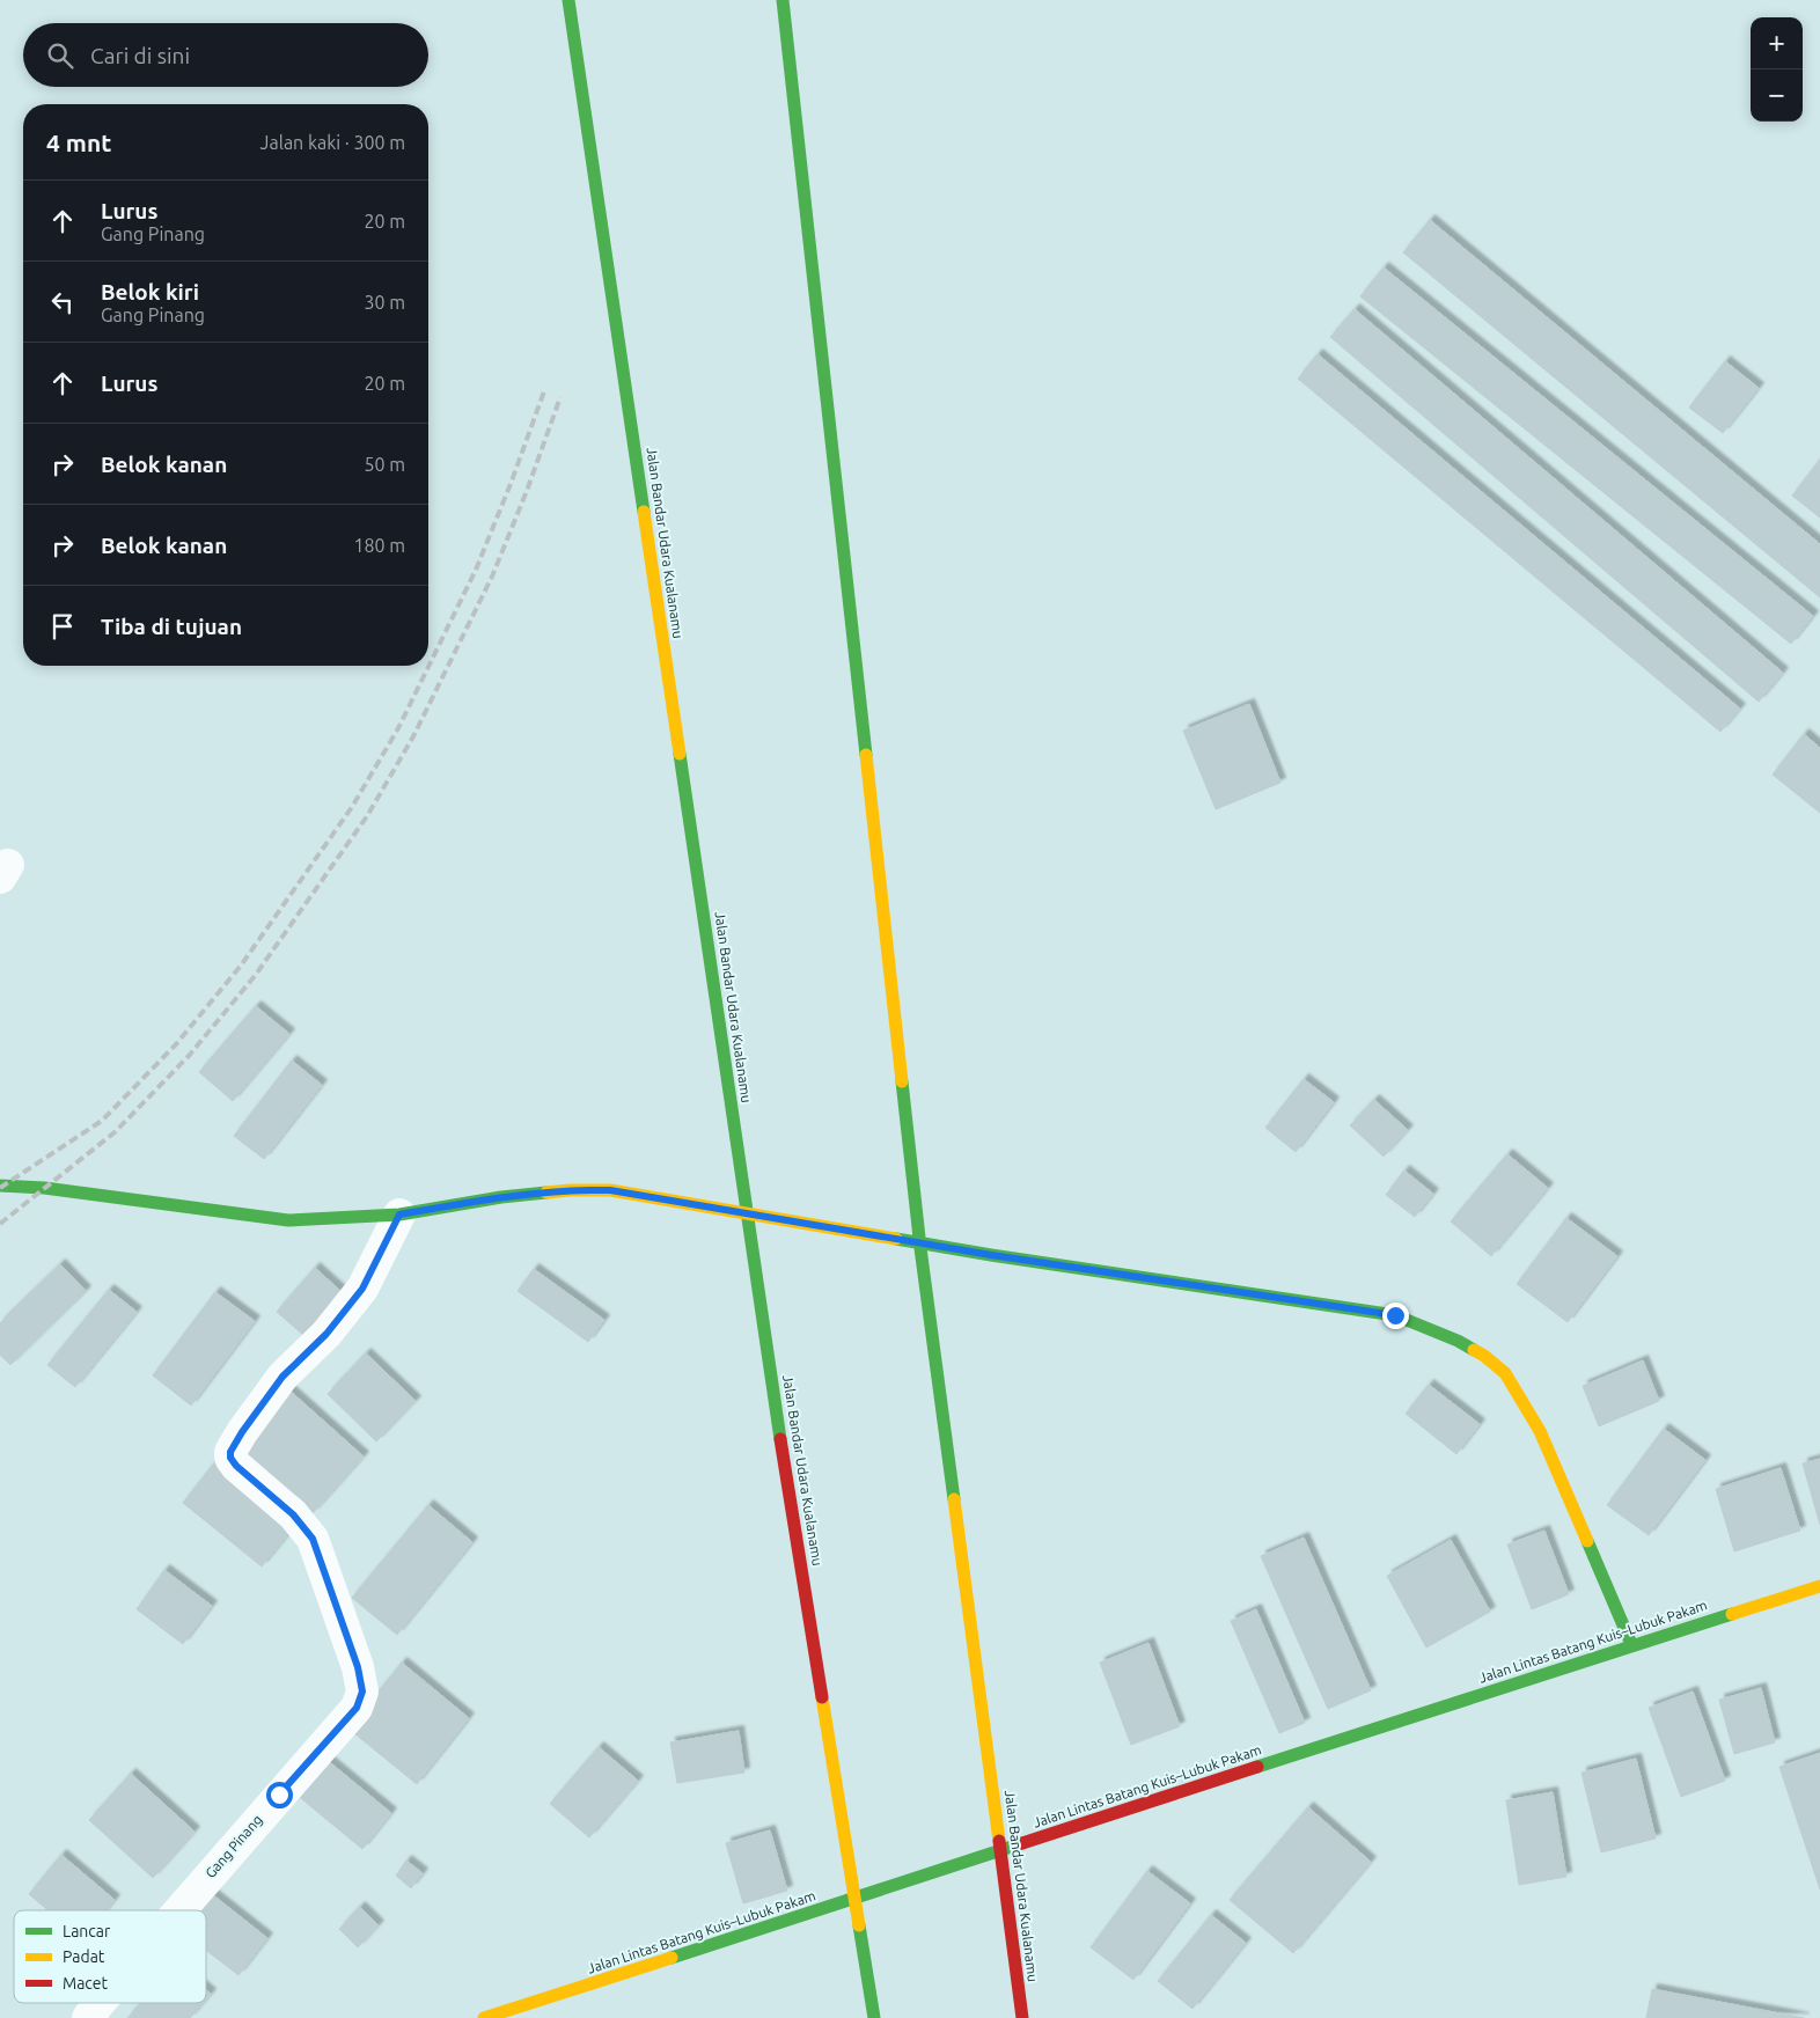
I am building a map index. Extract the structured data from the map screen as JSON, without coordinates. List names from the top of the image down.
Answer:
{
  "streets": {
    "main road": ["Jalan Bandar Udara Kualanamu", "Jalan Lintas Batang Kuis–Lubuk Pakam"],
    "street": ["Gang Pinang"]
  },
  "legend": ["Lancar", "Padat", "Macet"],
  "page": {
    "map_buttons": ["+", "−"],
    "search": "Cari di sini",
    "heading": ["4 mnt", "Jalan kaki · 300 m"],
    "list": [
      ["Lurus", "Gang Pinang", "20 m"],
      ["Belok kiri", "Gang Pinang", "30 m"],
      ["Lurus", "20 m"],
      ["Belok kanan", "50 m"],
      ["Belok kanan", "180 m"],
      "Tiba di tujuan"
    ]
  }
}
